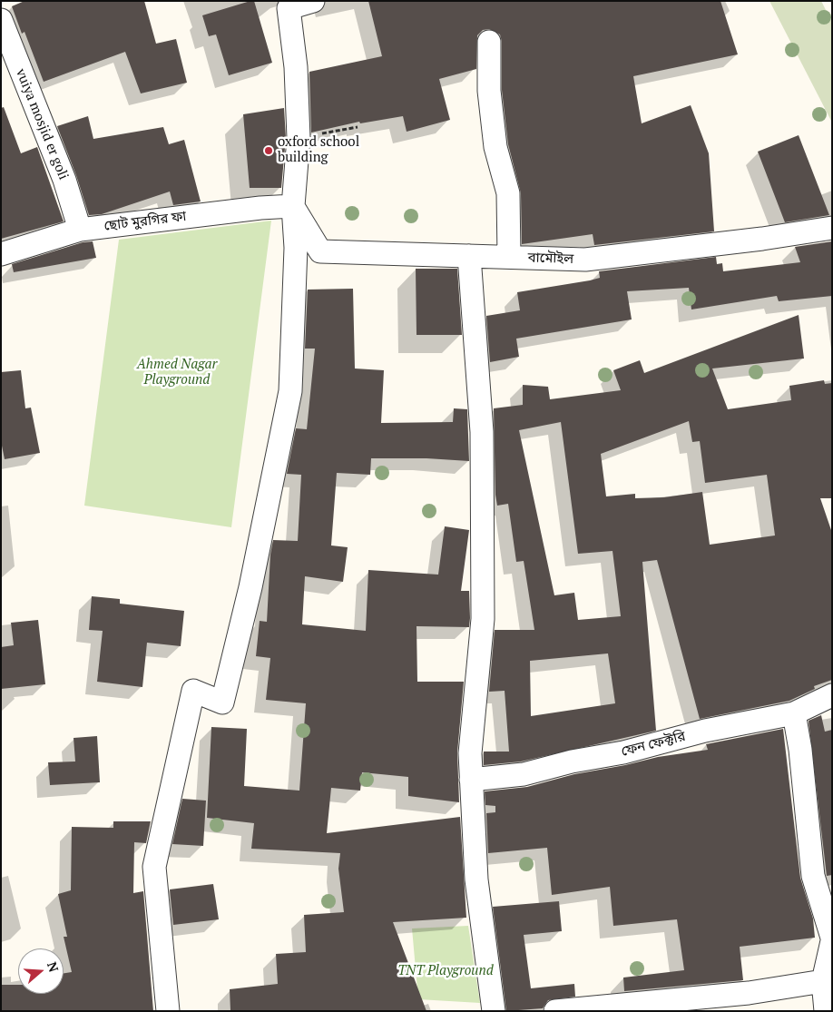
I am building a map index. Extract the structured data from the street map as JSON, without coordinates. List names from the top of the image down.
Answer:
{
  "streets": {
    "street": [
      "vuiya mosjid er goli",
      "ছোট মুরগির ফা",
      "বামৌইল",
      "ফেন ফেক্টরি"
    ]
  },
  "crossings": [
    ["vuiya mosjid er goli", "ছোট মুরগির ফা"],
    ["ছোট মুরগির ফা", "বামৌইল"]
  ],
  "parks": ["Ahmed Nagar Playground", "TNT Playground"],
  "places": ["oxford school building"],
  "north": "right"
}
